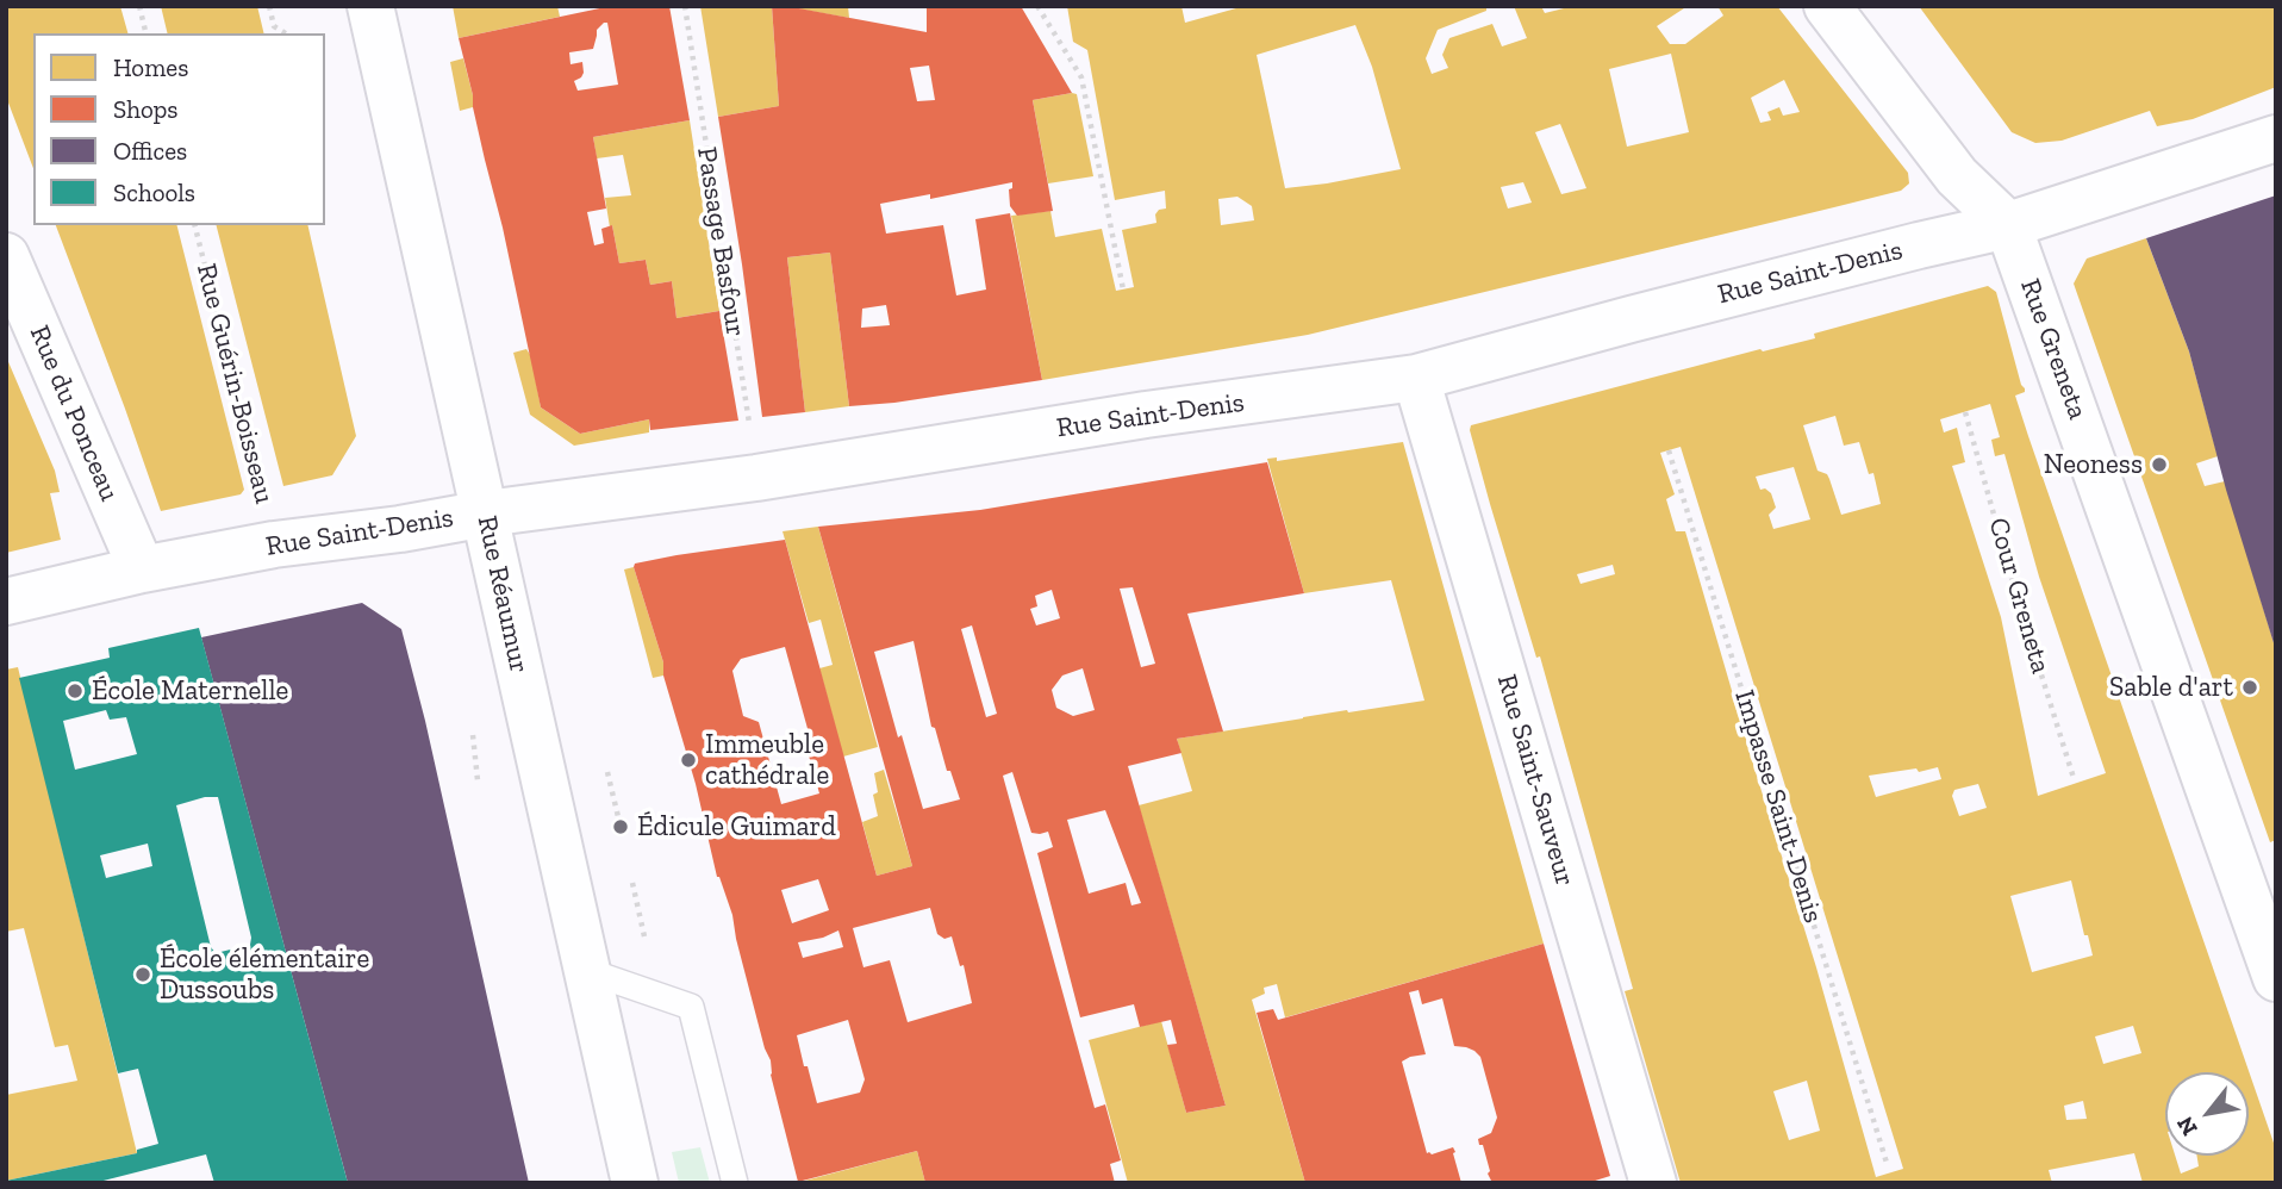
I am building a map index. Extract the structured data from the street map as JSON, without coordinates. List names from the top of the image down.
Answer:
{
  "streets": {
    "street": [
      "Rue Saint-Denis",
      "Rue Greneta",
      "Rue du Ponceau",
      "Rue Réaumur",
      "Rue Saint-Sauveur"
    ],
    "path": [
      "Passage Basfour",
      "Rue Guérin-Boisseau",
      "Cour Greneta",
      "Impasse Saint-Denis"
    ]
  },
  "crossings": [
    ["Passage Basfour", "Rue Saint-Denis"],
    ["Rue Saint-Denis", "Rue Greneta"],
    ["Rue Saint-Denis", "Rue Guérin-Boisseau"],
    ["Rue Saint-Denis", "Rue du Ponceau"],
    ["Rue Saint-Denis", "Rue Réaumur"],
    ["Rue Saint-Denis", "Rue Saint-Sauveur"]
  ],
  "places": [
    "Neoness",
    "Sable d'art",
    "École Maternelle",
    "Immeuble cathédrale",
    "Édicule Guimard",
    "École élémentaire Dussoubs"
  ],
  "legend": [
    "Homes",
    "Shops",
    "Offices",
    "Schools"
  ],
  "north": "bottom left"
}
